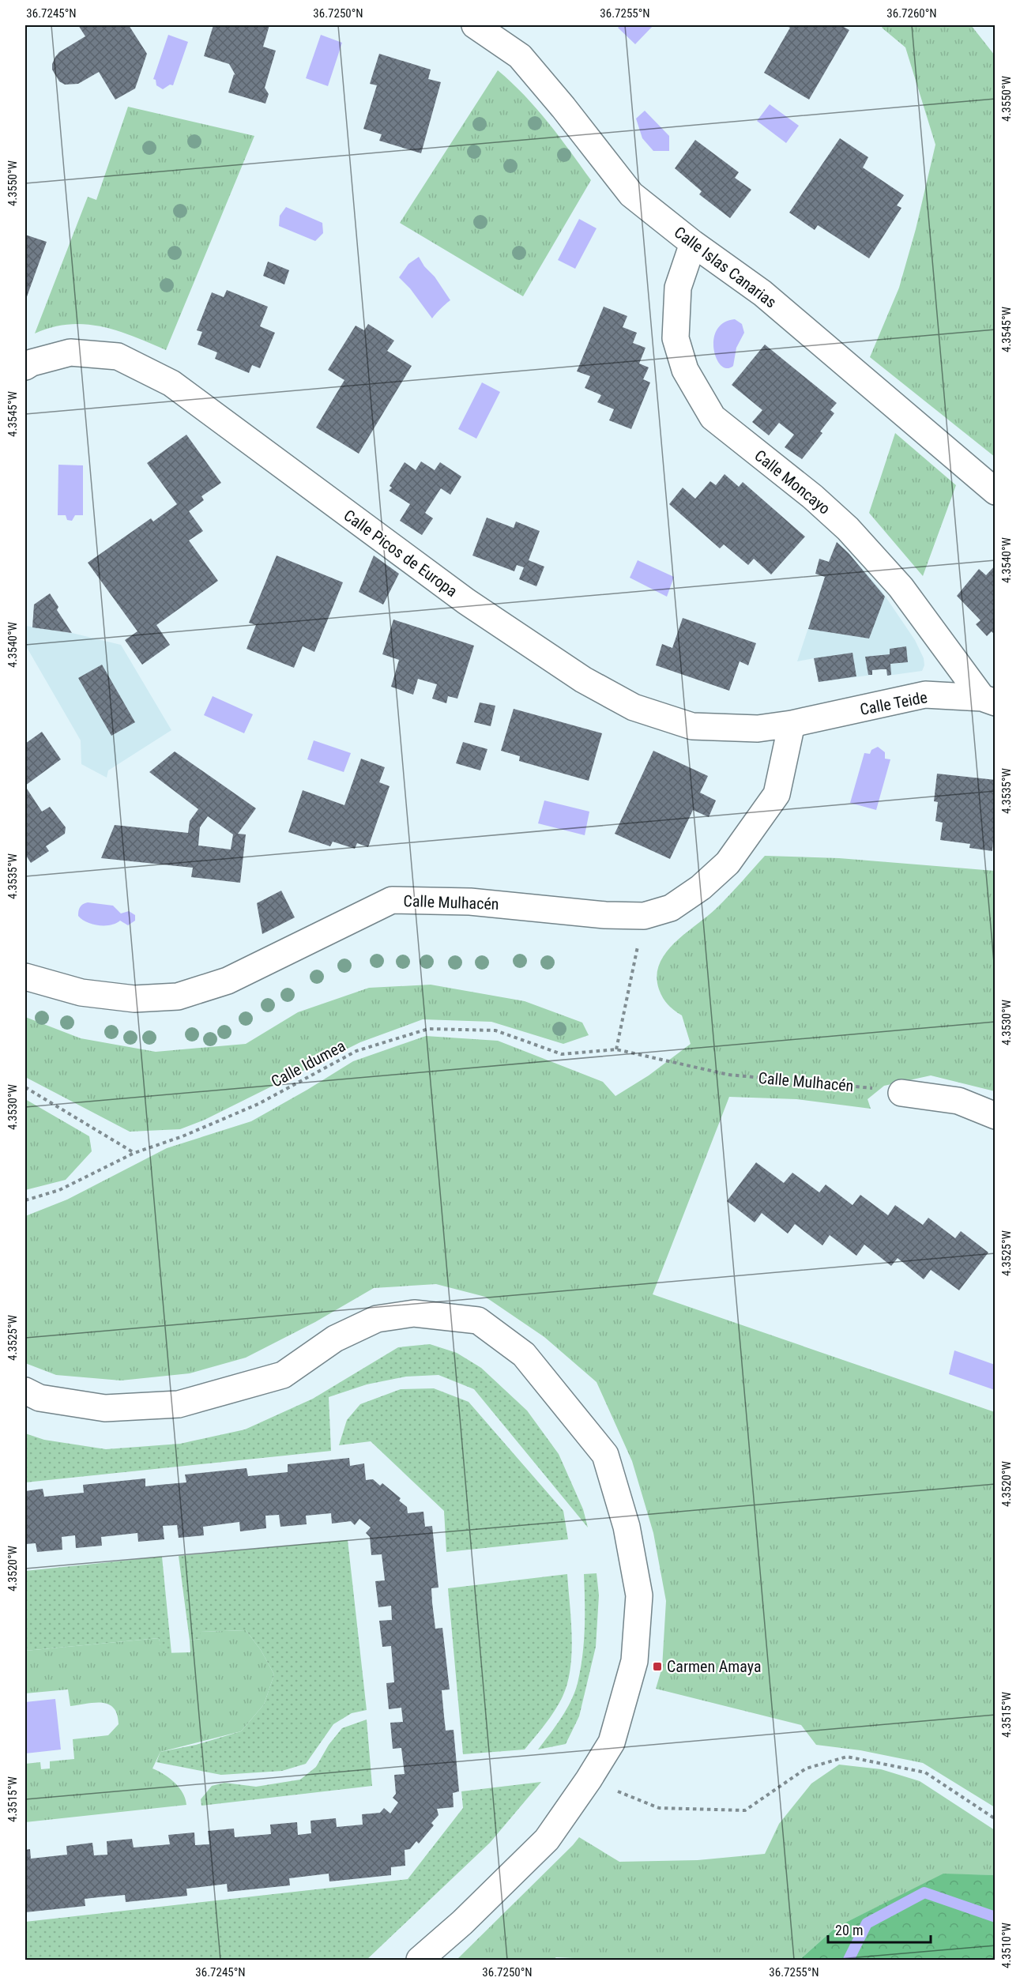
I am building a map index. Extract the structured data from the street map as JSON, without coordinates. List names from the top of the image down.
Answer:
{
  "streets": {
    "street": [
      "Calle Islas Canarias",
      "Calle Moncayo",
      "Calle Picos de Europa",
      "Calle Teide",
      "Calle Mulhacén"
    ],
    "path": ["Calle Idumea"]
  },
  "crossings": [
    ["Calle Islas Canarias", "Calle Moncayo"],
    ["Calle Moncayo", "Calle Teide"],
    ["Calle Picos de Europa", "Calle Teide"],
    ["Calle Picos de Europa", "Calle Mulhacén"],
    ["Calle Teide", "Calle Mulhacén"],
    ["Calle Mulhacén", "Calle Idumea"]
  ],
  "places": {
    "transit": ["Carmen Amaya"]
  },
  "scale_bar": "20 m",
  "coordinates": [
    "36.7245°N",
    "36.7250°N",
    "36.7255°N",
    "36.7260°N",
    "4.3550°W",
    "4.3545°W",
    "4.3540°W",
    "4.3535°W",
    "4.3530°W",
    "4.3525°W",
    "4.3520°W",
    "4.3515°W",
    "4.3510°W"
  ]
}
